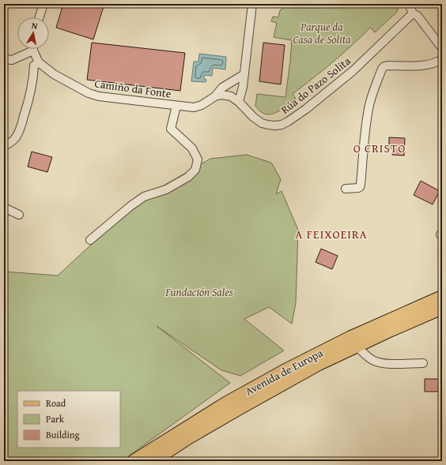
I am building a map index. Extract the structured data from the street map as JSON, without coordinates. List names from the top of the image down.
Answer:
{
  "streets": {
    "main road": ["Avenida de Europa"],
    "street": ["Rúa do Pazo Solita", "Camiño da Fonte"]
  },
  "crossings": [
    ["Rúa do Pazo Solita", "Camiño da Fonte"]
  ],
  "districts": ["O CRISTO", "A FEIXOEIRA"],
  "parks": ["Parque da Casa de Solita", "Fundación Sales"],
  "legend": ["Road", "Park", "Building"],
  "north": "top"
}
